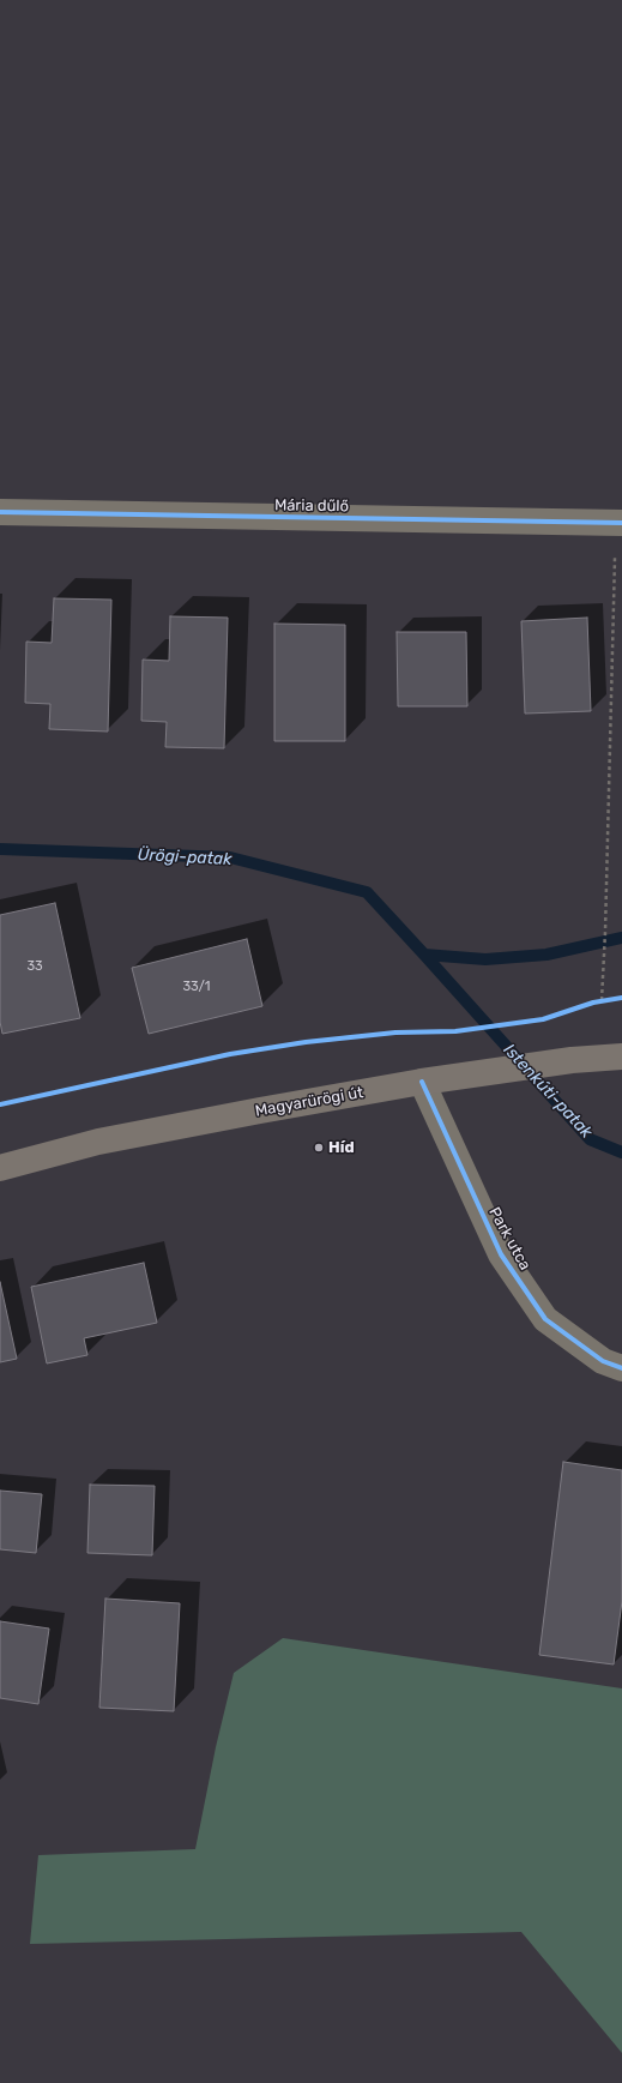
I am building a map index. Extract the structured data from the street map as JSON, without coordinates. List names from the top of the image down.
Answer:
{
  "streets": {
    "main road": ["Magyarürögi út"],
    "street": ["Mária dűlő", "Park utca"]
  },
  "crossings": [
    ["Magyarürögi út", "Park utca"]
  ],
  "water": ["Ürögi-patak", "Istenkúti-patak"],
  "places": ["Híd"],
  "house_numbers": ["33", "33/1"]
}
